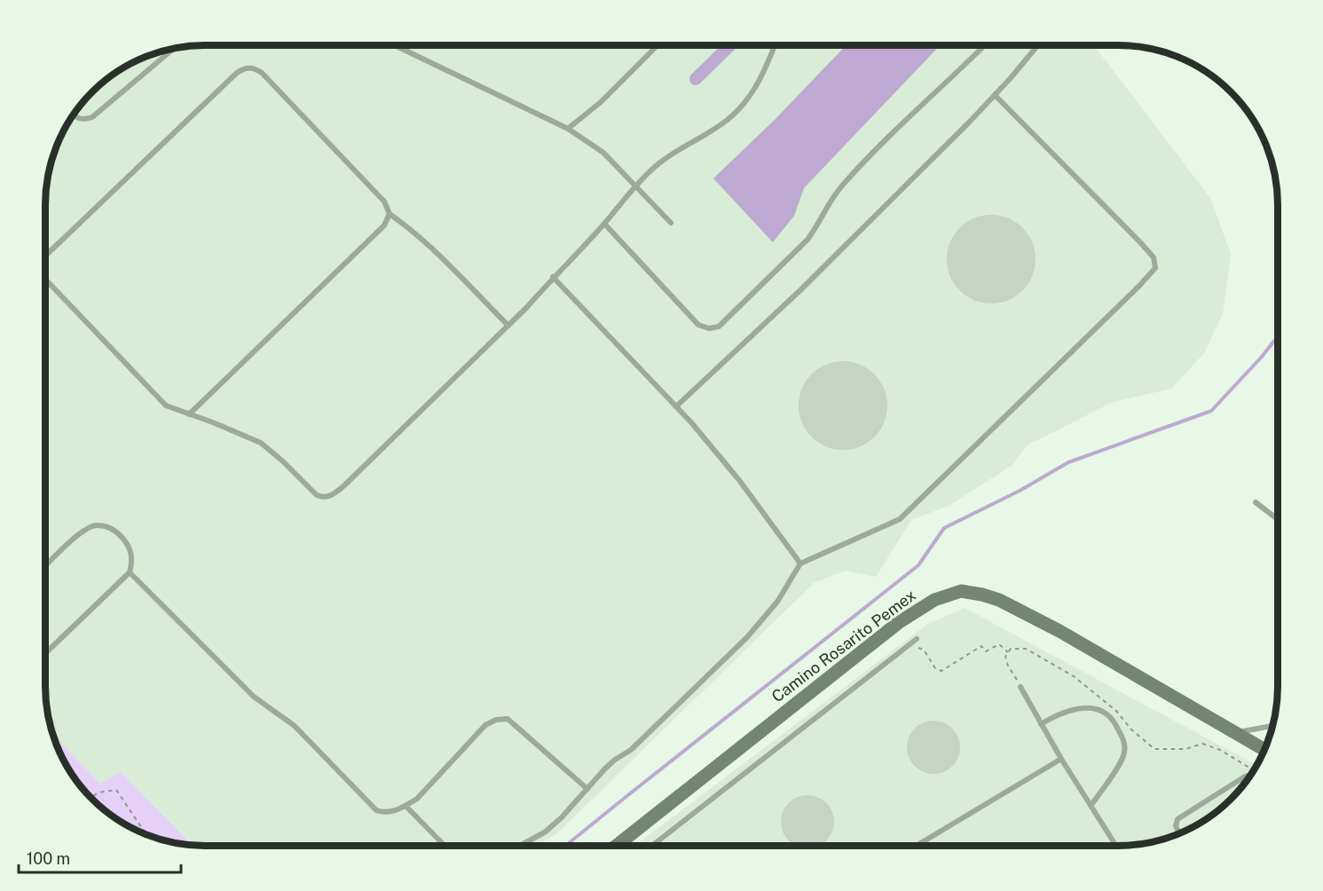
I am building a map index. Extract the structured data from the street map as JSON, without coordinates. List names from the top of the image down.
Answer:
{
  "streets": {
    "street": ["Camino Rosarito Pemex"]
  },
  "scale_bar": "100 m"
}
